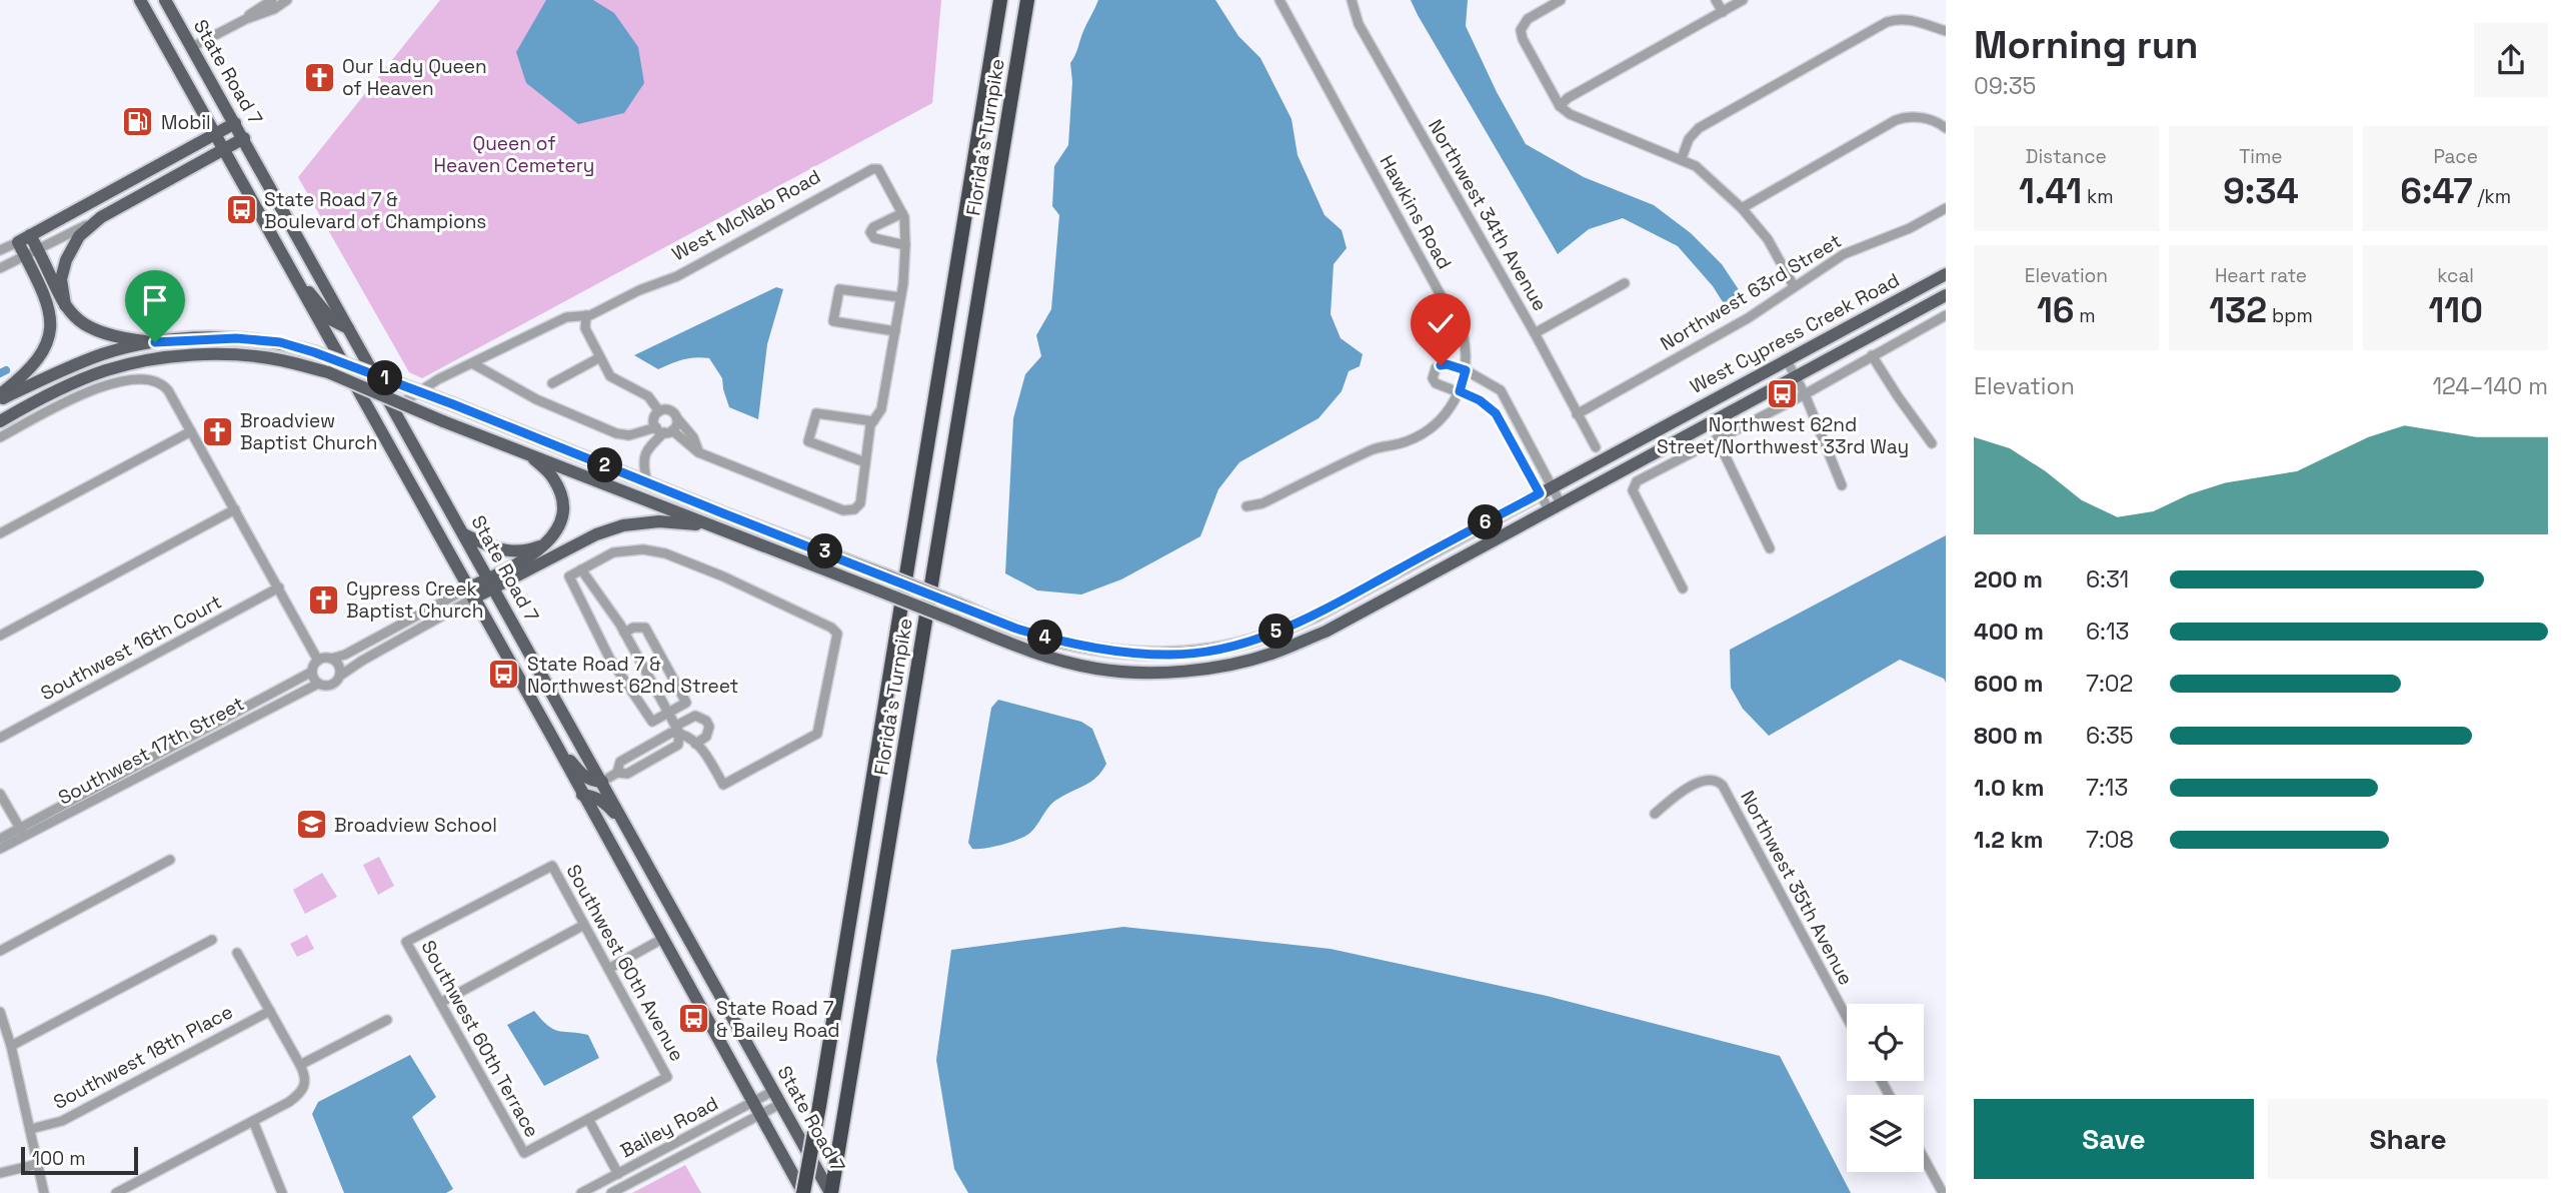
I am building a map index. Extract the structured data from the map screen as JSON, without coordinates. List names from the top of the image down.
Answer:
{
  "streets": {
    "highway": ["Florida's Turnpike"],
    "main road": ["State Road 7", "West Cypress Creek Road"],
    "street": [
      "Hawkins Road",
      "West McNab Road",
      "Northwest 34th Avenue",
      "Northwest 63rd Street",
      "Southwest 16th Court",
      "Southwest 17th Street",
      "Northwest 35th Avenue",
      "Southwest 60th Avenue",
      "Southwest 60th Terrace",
      "Southwest 18th Place",
      "Bailey Road"
    ]
  },
  "crossings": [
    ["State Road 7", "Florida's Turnpike"],
    ["State Road 7", "West McNab Road"],
    ["State Road 7", "Bailey Road"],
    ["Northwest 34th Avenue", "Northwest 63rd Street"],
    ["Southwest 60th Avenue", "Southwest 60th Terrace"]
  ],
  "parks": ["Queen of Heaven Cemetery"],
  "places": {
    "church": ["Our Lady Queen of Heaven", "Broadview Baptist Church", "Cypress Creek Baptist Church"],
    "fuel station": ["Mobil"],
    "bus stop": [
      "State Road 7 & Boulevard of Champions",
      "Northwest 62nd Street/Northwest 33rd Way",
      "State Road 7 & Northwest 62nd Street",
      "State Road 7 & Bailey Road"
    ],
    "school or university": ["Broadview School"]
  },
  "scale_bar": "100 m",
  "page": {
    "heading": ["Morning run", "09:35"],
    "stats": [
      ["Distance", "1.41 km"],
      ["Time", "9:34"],
      ["Pace", "6:47 /km"],
      ["Elevation", "16 m"],
      ["Heart rate", "132 bpm"],
      ["kcal", "110"]
    ],
    "chart": ["Elevation", "124–140 m"],
    "pins": [
      "1",
      "2",
      "6",
      "3",
      "5",
      "4"
    ],
    "list": [
      {
        "name": "200 m",
        "note": "6:31"
      },
      {
        "name": "400 m",
        "note": "6:13"
      },
      {
        "name": "600 m",
        "note": "7:02"
      },
      {
        "name": "800 m",
        "note": "6:35"
      },
      {
        "name": "1.0 km",
        "note": "7:13"
      },
      {
        "name": "1.2 km",
        "note": "7:08"
      }
    ],
    "buttons": ["Save", "Share"],
    "scale": "100 m"
  }
}
